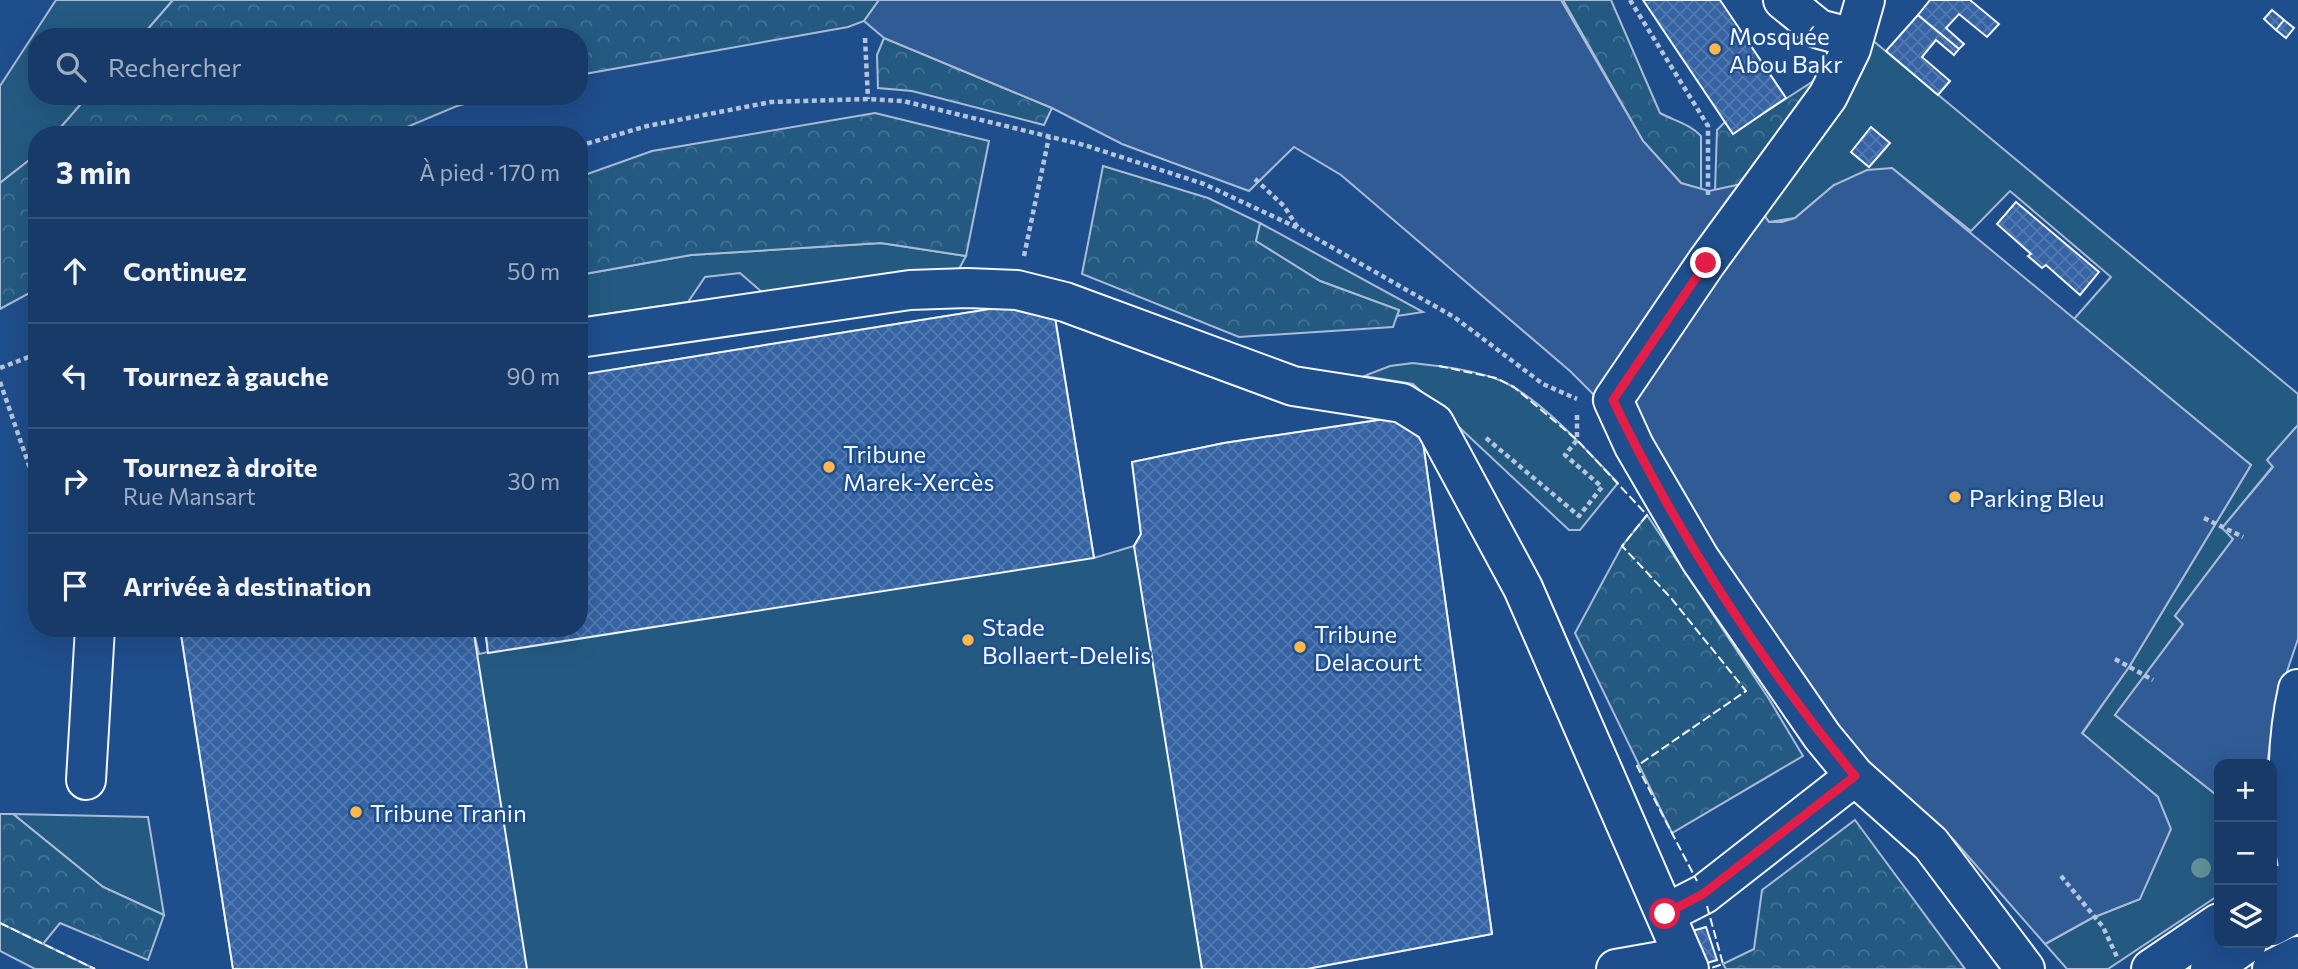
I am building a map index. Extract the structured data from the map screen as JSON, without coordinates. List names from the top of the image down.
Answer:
{
  "places": [
    "Mosquée Abou Bakr",
    "Tribune Marek-Xercès",
    "Parking Bleu",
    "Stade Bollaert-Delelis",
    "Tribune Delacourt",
    "Tribune Tranin"
  ],
  "page": {
    "search": "Rechercher",
    "heading": ["3 min", "À pied · 170 m"],
    "list": [
      ["Continuez", "50 m"],
      ["Tournez à gauche", "90 m"],
      ["Tournez à droite", "Rue Mansart", "30 m"],
      "Arrivée à destination"
    ],
    "map_buttons": ["+", "−"]
  }
}
